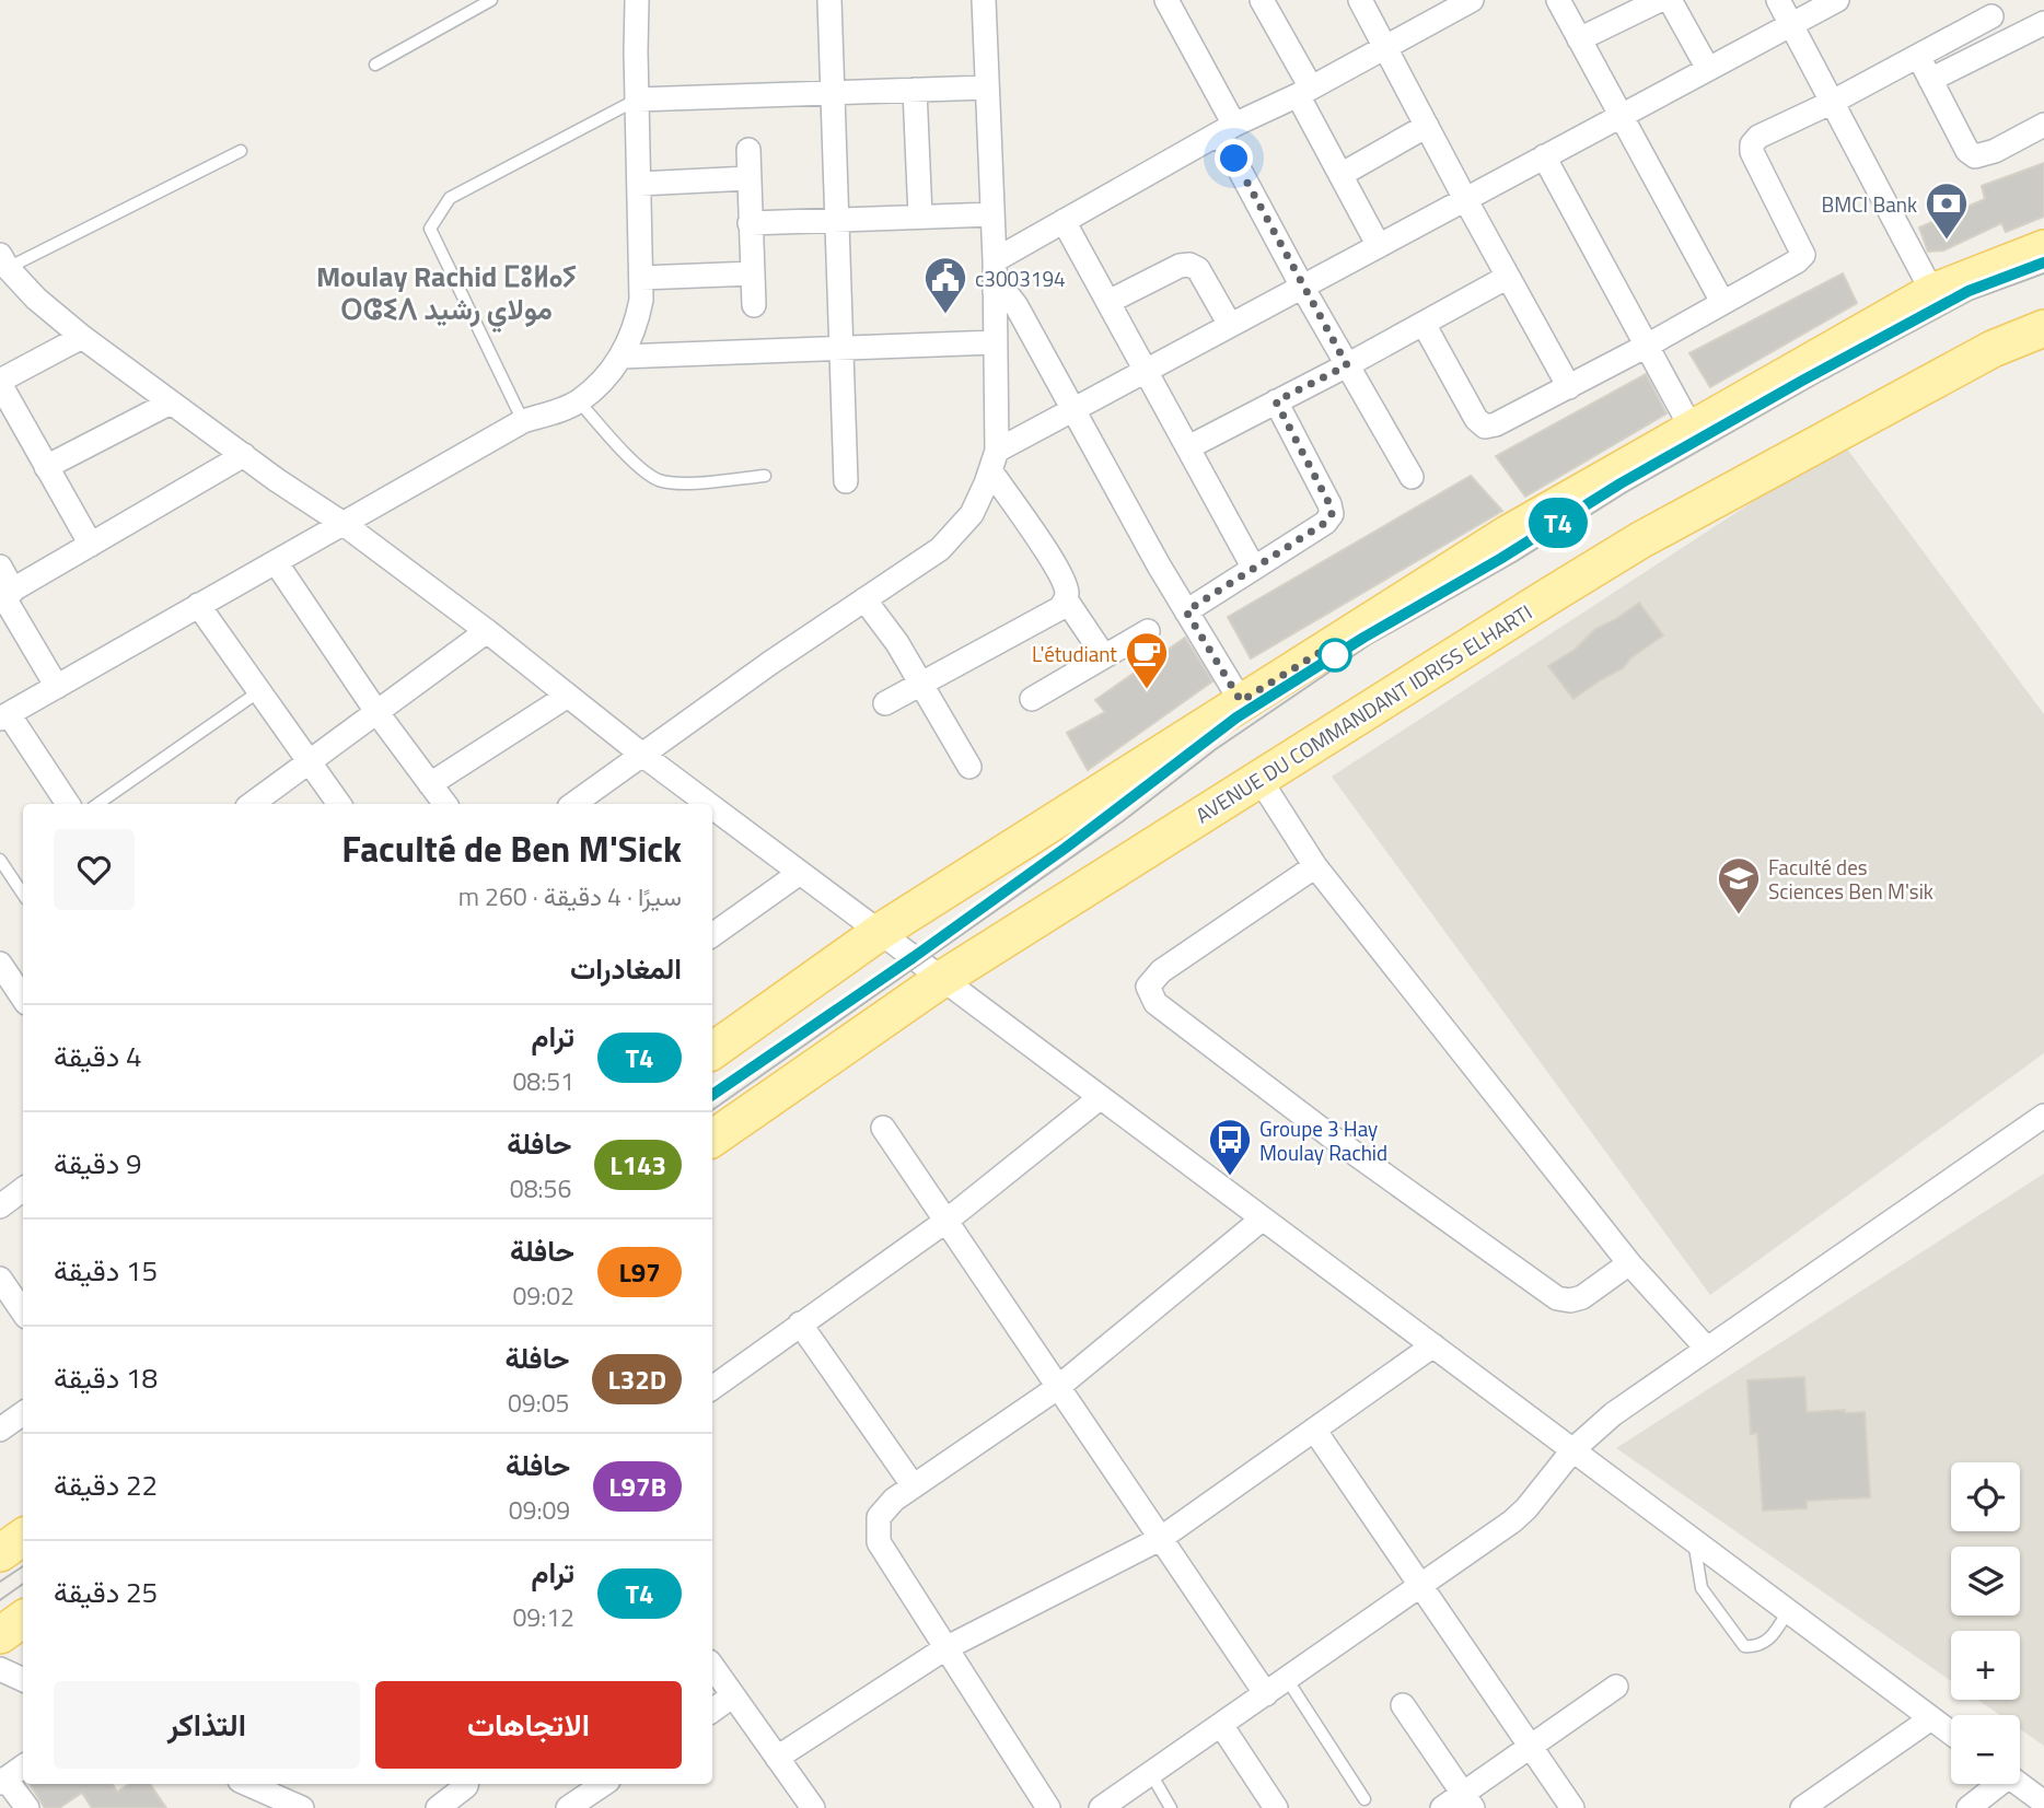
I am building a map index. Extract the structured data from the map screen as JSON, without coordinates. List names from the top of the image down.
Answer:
{
  "streets": {
    "main road": ["AVENUE DU COMMANDANT IDRISS ELHARTI"]
  },
  "districts": ["Moulay Rachid ⵎⵓⵍⴰⵢ ⵔⵛⵉⴷ مولاي رشيد"],
  "places": {
    "bank": ["BMCI Bank"],
    "public building": ["c3003194"],
    "cafe": ["L'étudiant"],
    "school or university": ["Faculté des Sciences Ben M'sik"],
    "bus stop": ["Groupe 3 Hay Moulay Rachid"]
  },
  "lines": ["tram line T4"],
  "page": {
    "on_map": "T4",
    "heading": [
      ["Faculté de Ben M'Sick", "سيرًا · 4 دقيقة · 260 m"],
      "المغادرات"
    ],
    "list": [
      {
        "mark": "T4",
        "name": "ترام",
        "note": "08:51",
        "value": "4 دقيقة"
      },
      {
        "mark": "L143",
        "name": "حافلة",
        "note": "08:56",
        "value": "9 دقيقة"
      },
      {
        "mark": "L97",
        "name": "حافلة",
        "note": "09:02",
        "value": "15 دقيقة"
      },
      {
        "mark": "L32D",
        "name": "حافلة",
        "note": "09:05",
        "value": "18 دقيقة"
      },
      {
        "mark": "L97B",
        "name": "حافلة",
        "note": "09:09",
        "value": "22 دقيقة"
      },
      {
        "mark": "T4",
        "name": "ترام",
        "note": "09:12",
        "value": "25 دقيقة"
      }
    ],
    "map_buttons": ["+", "−"],
    "buttons": ["الاتجاهات", "التذاكر"]
  }
}
